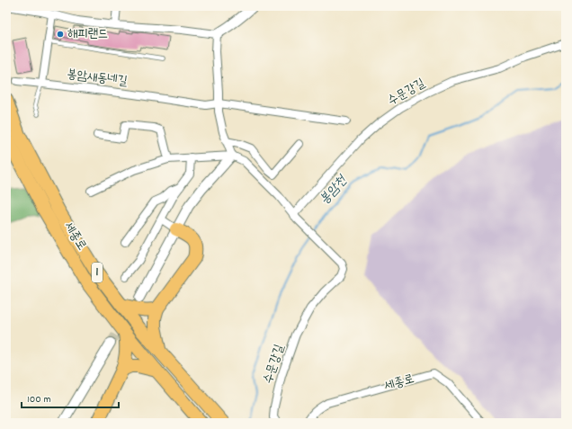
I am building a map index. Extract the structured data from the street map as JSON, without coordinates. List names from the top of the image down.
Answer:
{
  "streets": {
    "highway": ["세종로", "1"],
    "street": ["봉암새동네길", "수문강길"]
  },
  "water": ["봉암천"],
  "places": ["해피랜드"],
  "scale_bar": "100 m"
}
